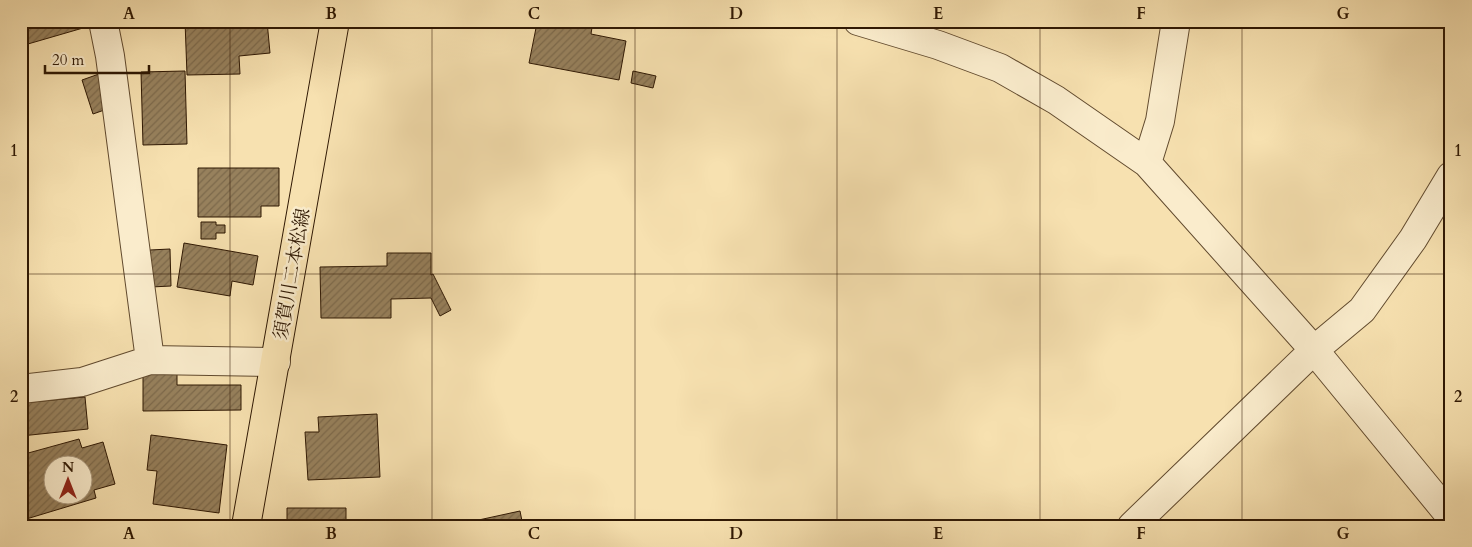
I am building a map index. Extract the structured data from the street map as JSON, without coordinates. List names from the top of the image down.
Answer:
{
  "streets": {
    "main road": ["須賀川二本松線"]
  },
  "scale_bar": "20 m",
  "north": "top",
  "grid": {
    "columns": [
      "A",
      "B",
      "C",
      "D",
      "E",
      "F",
      "G"
    ],
    "rows": ["1", "2"]
  }
}
